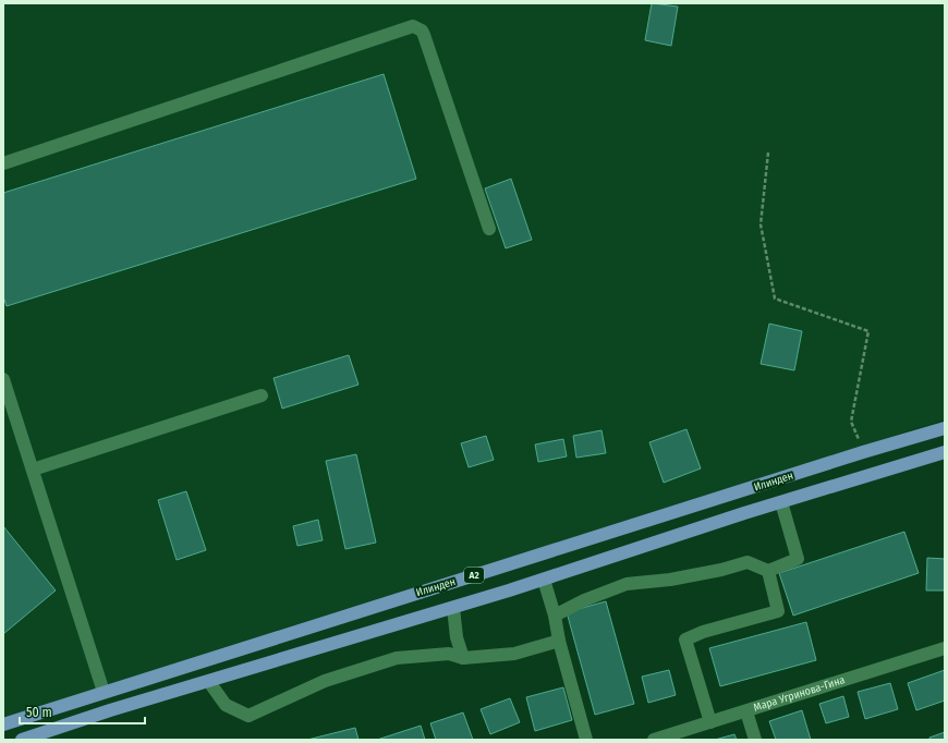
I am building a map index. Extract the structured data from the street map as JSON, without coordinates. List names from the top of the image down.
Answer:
{
  "streets": {
    "main road": ["Илинден", "A2"],
    "street": ["Мара Угринова-Гина"]
  },
  "scale_bar": "50 m"
}
